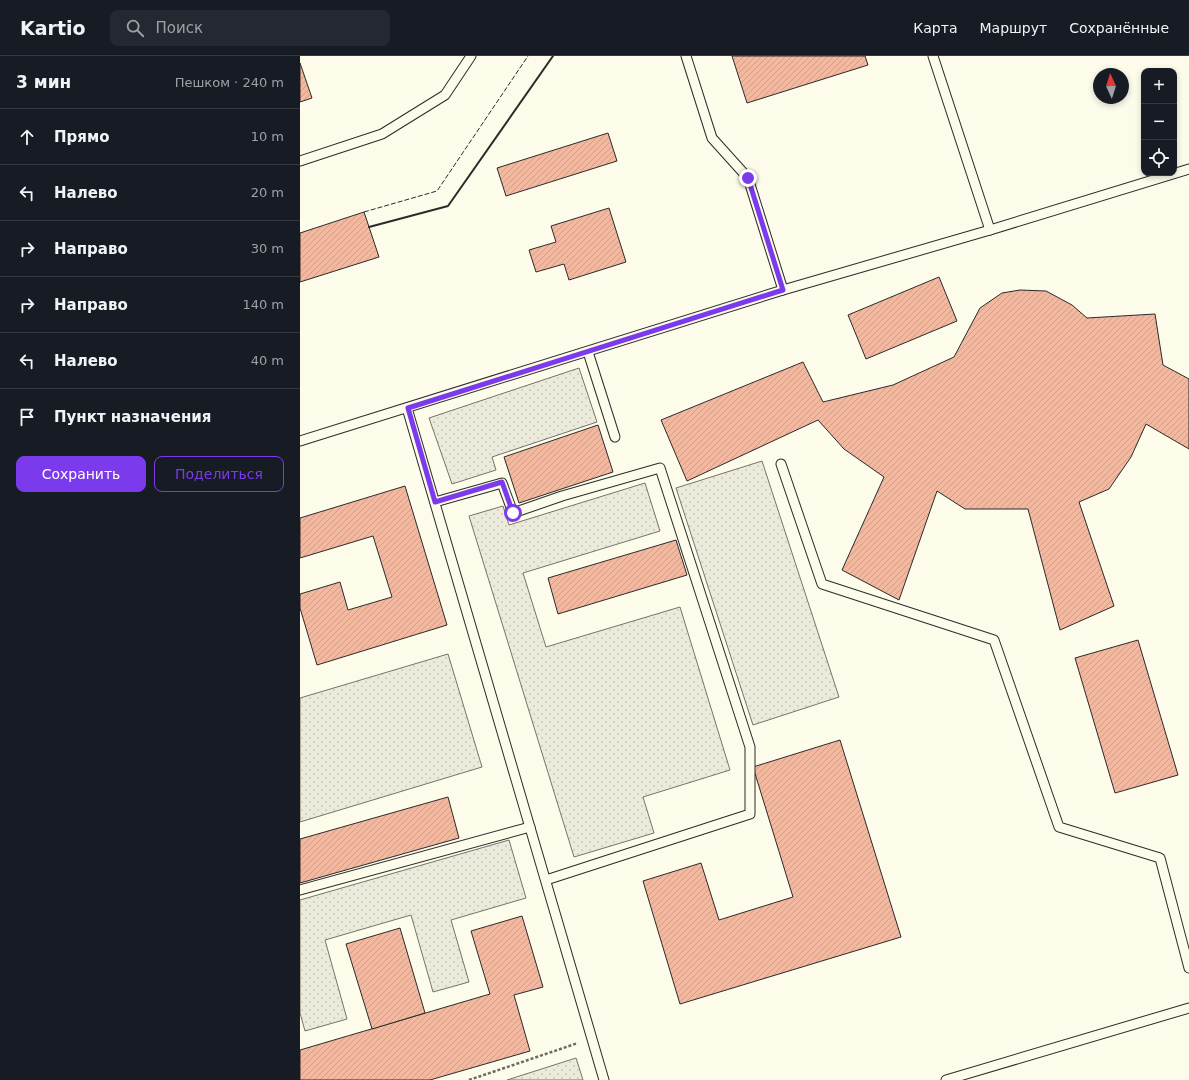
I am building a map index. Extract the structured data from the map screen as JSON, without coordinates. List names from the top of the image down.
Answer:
{
  "north": "top",
  "page": {
    "header": "Kartio",
    "search": "Поиск",
    "nav": ["Карта", "Маршрут", "Сохранённые"],
    "heading": ["3 мин", "Пешком · 240 m"],
    "map_buttons": ["+", "−"],
    "list": [
      ["Прямо", "10 m"],
      ["Налево", "20 m"],
      ["Направо", "30 m"],
      ["Направо", "140 m"],
      ["Налево", "40 m"],
      "Пункт назначения"
    ],
    "buttons": ["Сохранить", "Поделиться"]
  }
}
